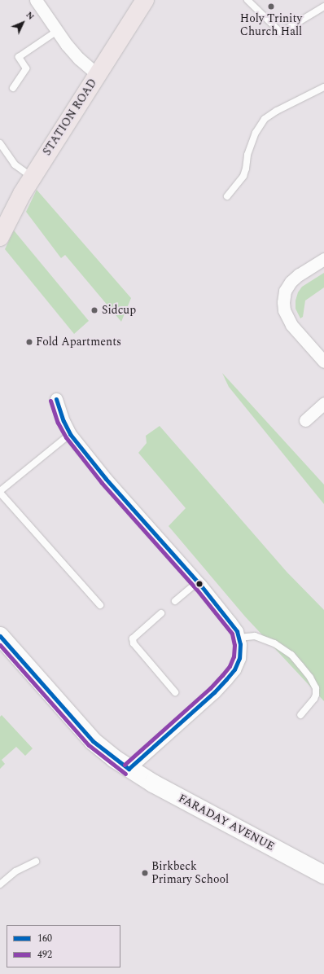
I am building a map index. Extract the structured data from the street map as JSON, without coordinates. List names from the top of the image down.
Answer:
{
  "streets": {
    "main road": ["STATION ROAD"],
    "street": ["FARADAY AVENUE"]
  },
  "places": [
    "Holy Trinity Church Hall",
    "Sidcup",
    "Fold Apartments",
    "Birkbeck Primary School"
  ],
  "lines": ["transit line 160", "transit line 492"],
  "legend": ["160", "492"],
  "north": "top right"
}
